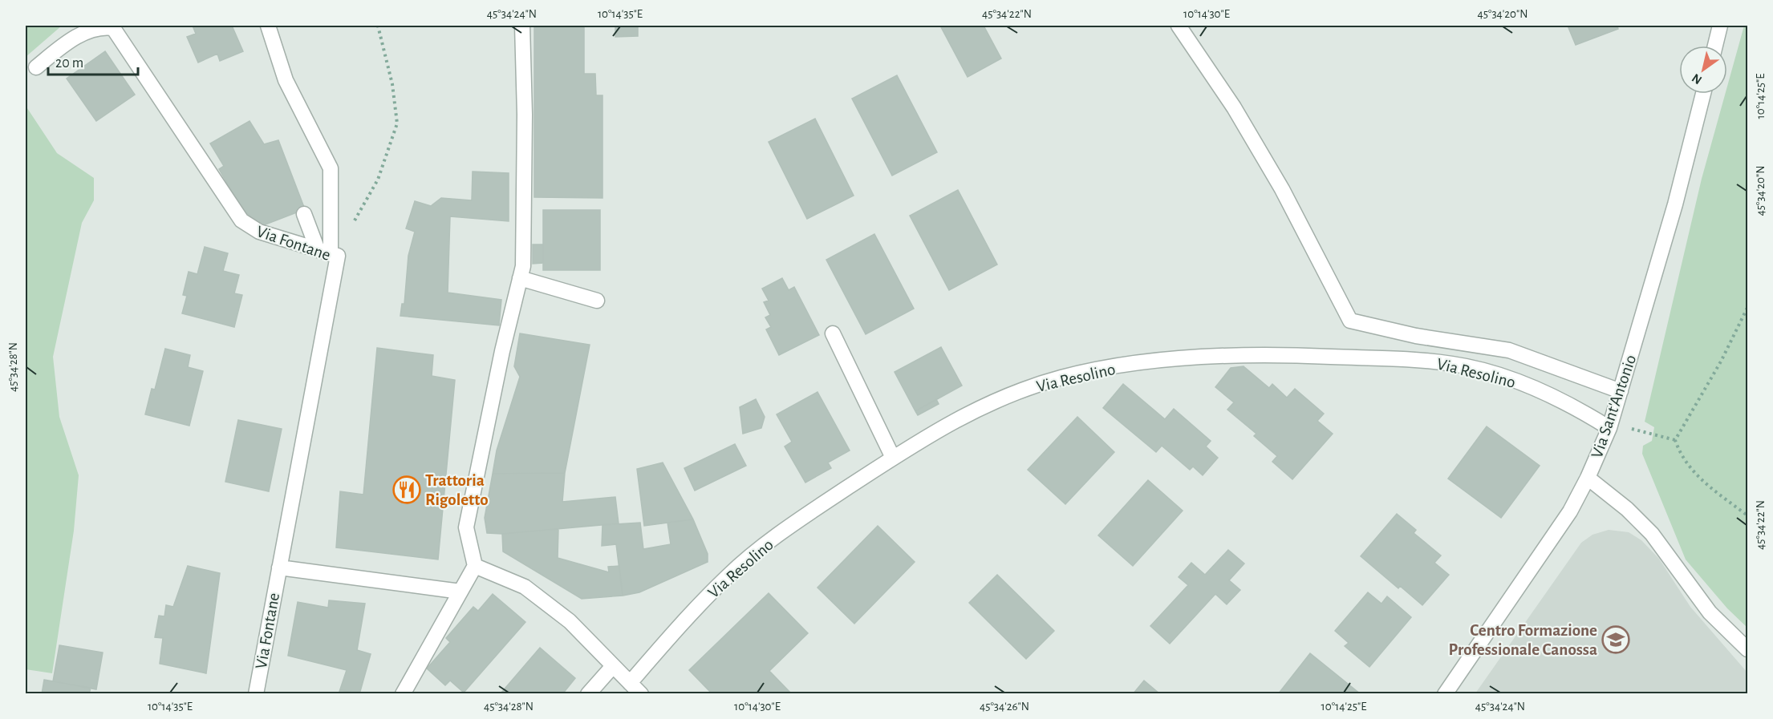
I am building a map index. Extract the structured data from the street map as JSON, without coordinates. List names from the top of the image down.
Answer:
{
  "streets": {
    "street": ["Via Fontane", "Via Resolino", "Via Sant'Antonio"]
  },
  "crossings": [
    ["Via Resolino", "Via Sant'Antonio"]
  ],
  "places": {
    "restaurant": ["Trattoria Rigoletto"],
    "school or university": ["Centro Formazione Professionale Canossa"]
  },
  "scale_bar": "20 m",
  "north": "bottom left",
  "coordinates": [
    "45°34'24\"N",
    "10°14'35\"E",
    "45°34'22\"N",
    "10°14'30\"E",
    "45°34'20\"N",
    "10°14'25\"E",
    "45°34'28\"N",
    "45°34'26\"N"
  ]
}
